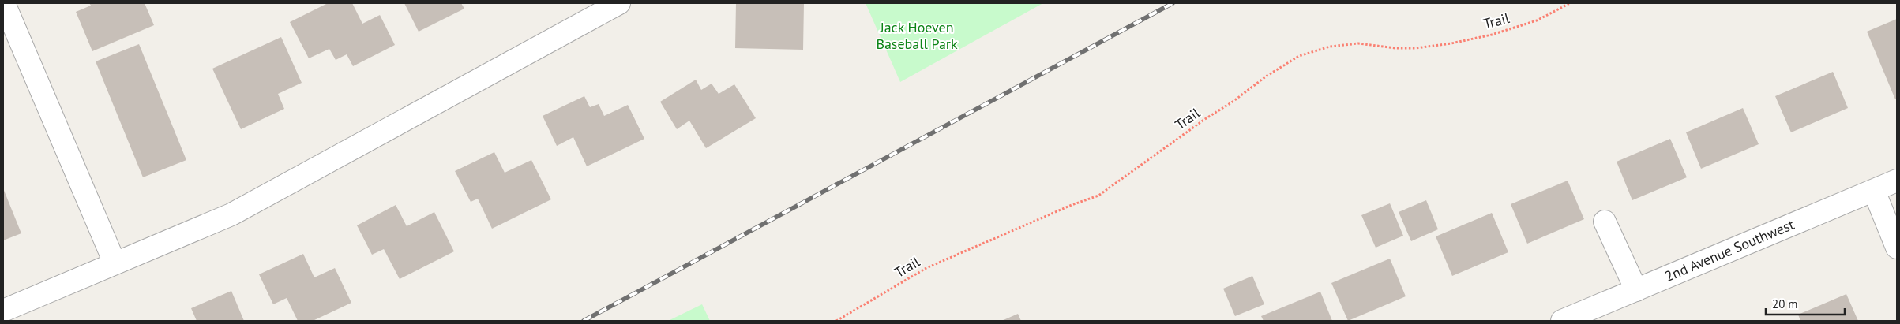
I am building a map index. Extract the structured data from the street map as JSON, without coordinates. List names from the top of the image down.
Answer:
{
  "streets": {
    "street": ["2nd Avenue Southwest"],
    "path": ["Trail"]
  },
  "parks": ["Jack Hoeven Baseball Park"],
  "scale_bar": "20 m"
}
